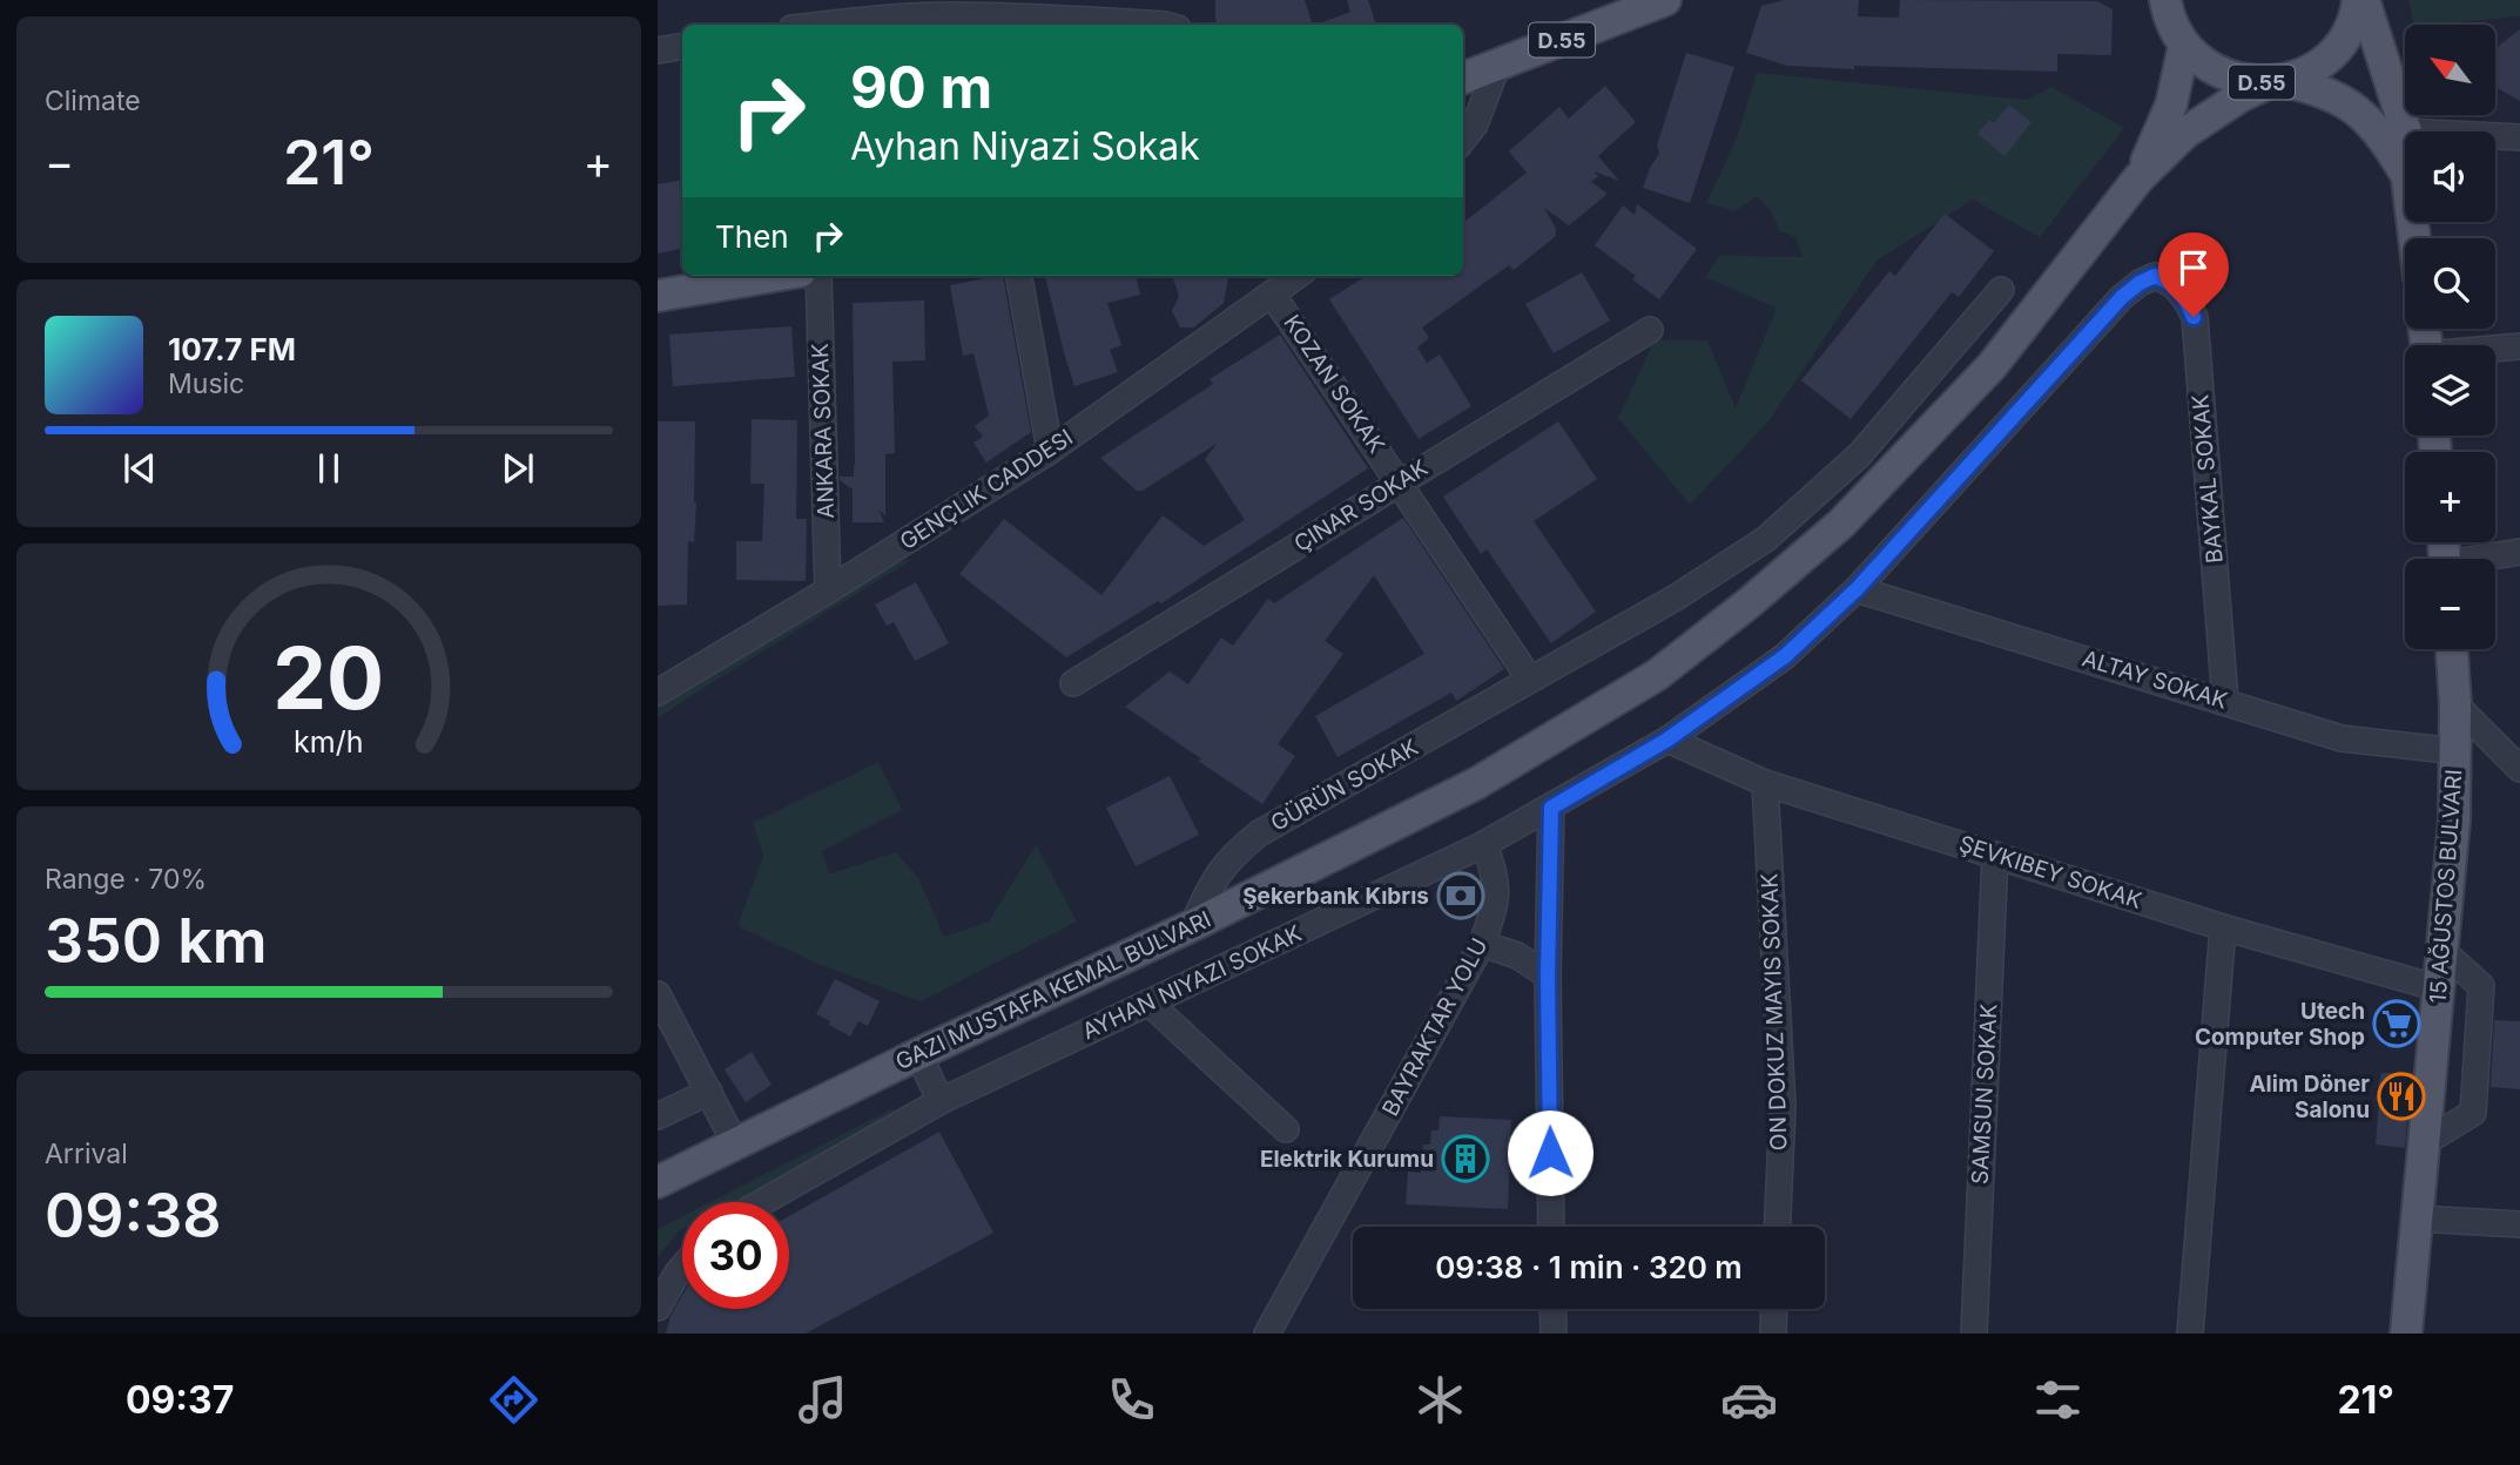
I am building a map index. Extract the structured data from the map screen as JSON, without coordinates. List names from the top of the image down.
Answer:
{
  "streets": {
    "main road": ["D.55", "15 AĞUSTOS BULVARI"],
    "street": [
      "KOZAN SOKAK",
      "ANKARA SOKAK",
      "BAYKAL SOKAK",
      "GENÇLIK CADDESI",
      "ALTAY SOKAK",
      "GÜRÜN SOKAK",
      "ŞEVKIBEY SOKAK",
      "AYHAN NIYAZI SOKAK",
      "BAYRAKTAR YOLU",
      "SAMSUN SOKAK"
    ]
  },
  "crossings": [
    ["KOZAN SOKAK", "GENÇLIK CADDESI"],
    ["KOZAN SOKAK", "GÜRÜN SOKAK"],
    ["ANKARA SOKAK", "GENÇLIK CADDESI"],
    ["BAYKAL SOKAK", "ALTAY SOKAK"],
    ["BAYKAL SOKAK", "AYHAN NIYAZI SOKAK"],
    ["ALTAY SOKAK", "15 AĞUSTOS BULVARI"],
    ["ALTAY SOKAK", "AYHAN NIYAZI SOKAK"],
    ["ŞEVKIBEY SOKAK", "15 AĞUSTOS BULVARI"],
    ["ŞEVKIBEY SOKAK", "AYHAN NIYAZI SOKAK"],
    ["ŞEVKIBEY SOKAK", "SAMSUN SOKAK"],
    ["AYHAN NIYAZI SOKAK", "BAYRAKTAR YOLU"]
  ],
  "places": {
    "bank": ["Şekerbank Kıbrıs"],
    "supermarket": ["Utech Computer Shop"],
    "restaurant": ["Alim Döner Salonu"],
    "building": ["Elektrik Kurumu"]
  },
  "north": "top left",
  "page": {
    "tile": [
      "Climate",
      ["Range · 70%", "350 km"],
      ["Arrival", "09:38"]
    ],
    "map_buttons": ["+", "−"],
    "turn": ["90 m", "Ayhan Niyazi Sokak"],
    "heat": ["−", "21°", "+"],
    "then": "Then",
    "song": ["107.7 FM", "Music"],
    "limit": "30",
    "trip": "09:38 · 1 min · 320 m",
    "tabs": ["09:37", "21°"],
    "gauge": ["20", "km/h"]
  }
}
